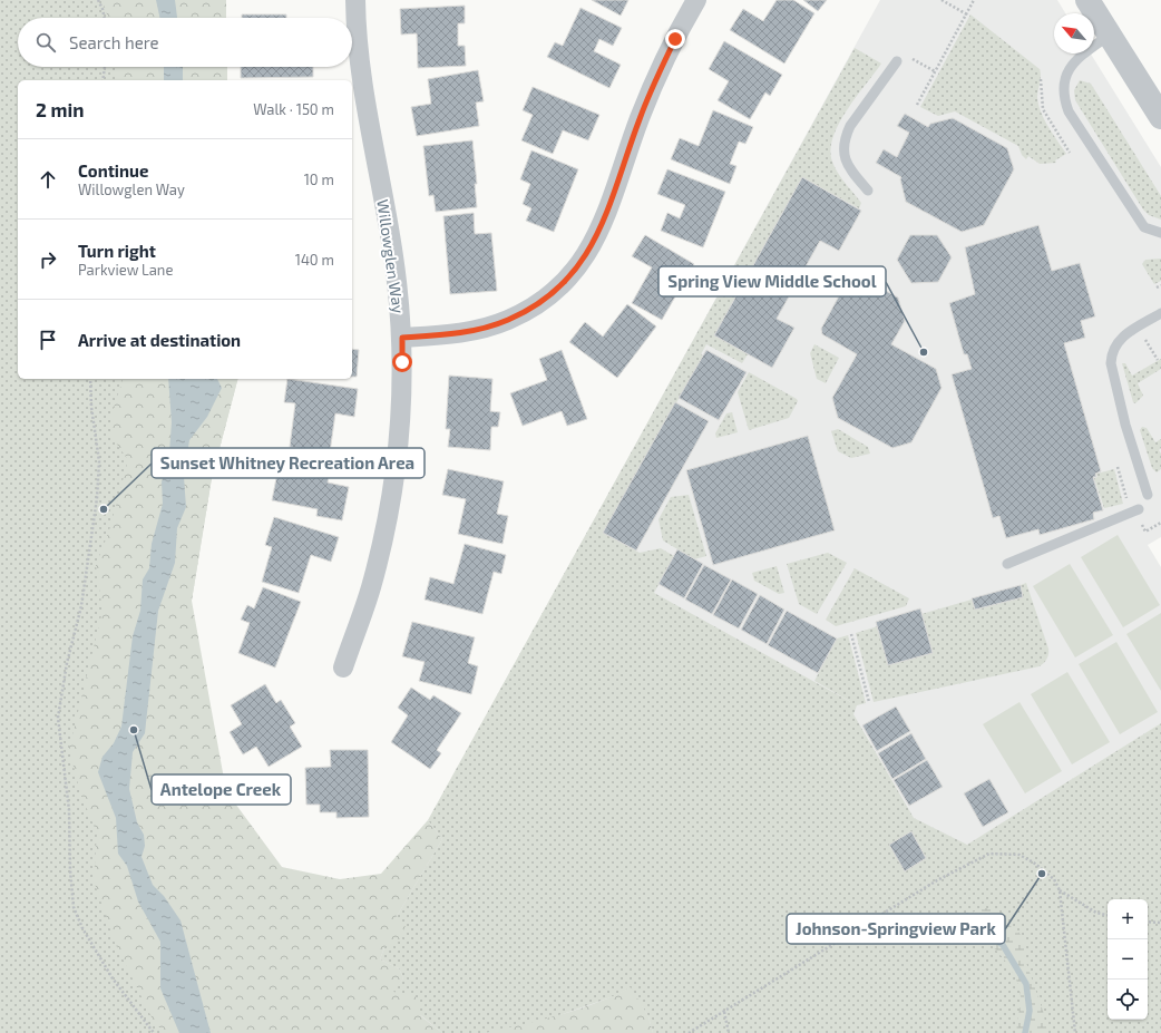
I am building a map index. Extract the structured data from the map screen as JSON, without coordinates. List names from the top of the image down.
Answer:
{
  "streets": {
    "street": ["Willowglen Way"]
  },
  "places": [
    "Spring View Middle School",
    "Sunset Whitney Recreation Area",
    "Antelope Creek",
    "Johnson-Springview Park"
  ],
  "north": "top left",
  "page": {
    "search": "Search here",
    "heading": ["2 min", "Walk · 150 m"],
    "list": [
      ["Continue", "Willowglen Way", "10 m"],
      ["Turn right", "Parkview Lane", "140 m"],
      "Arrive at destination"
    ],
    "map_buttons": ["+", "−"]
  }
}
